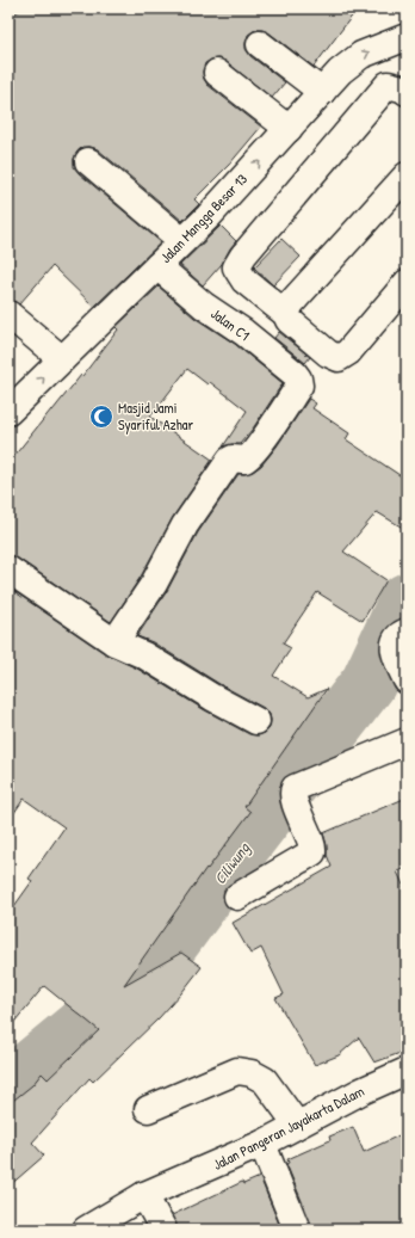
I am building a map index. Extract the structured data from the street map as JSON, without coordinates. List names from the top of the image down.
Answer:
{
  "streets": {
    "street": ["Jalan Mangga Besar 13", "Jalan C1", "Jalan Pangeran Jayakarta Dalam"]
  },
  "crossings": [
    ["Jalan Mangga Besar 13", "Jalan C1"]
  ],
  "water": ["Ciliwung"],
  "places": {
    "mosque": ["Masjid Jami Syariful Azhar"]
  }
}
